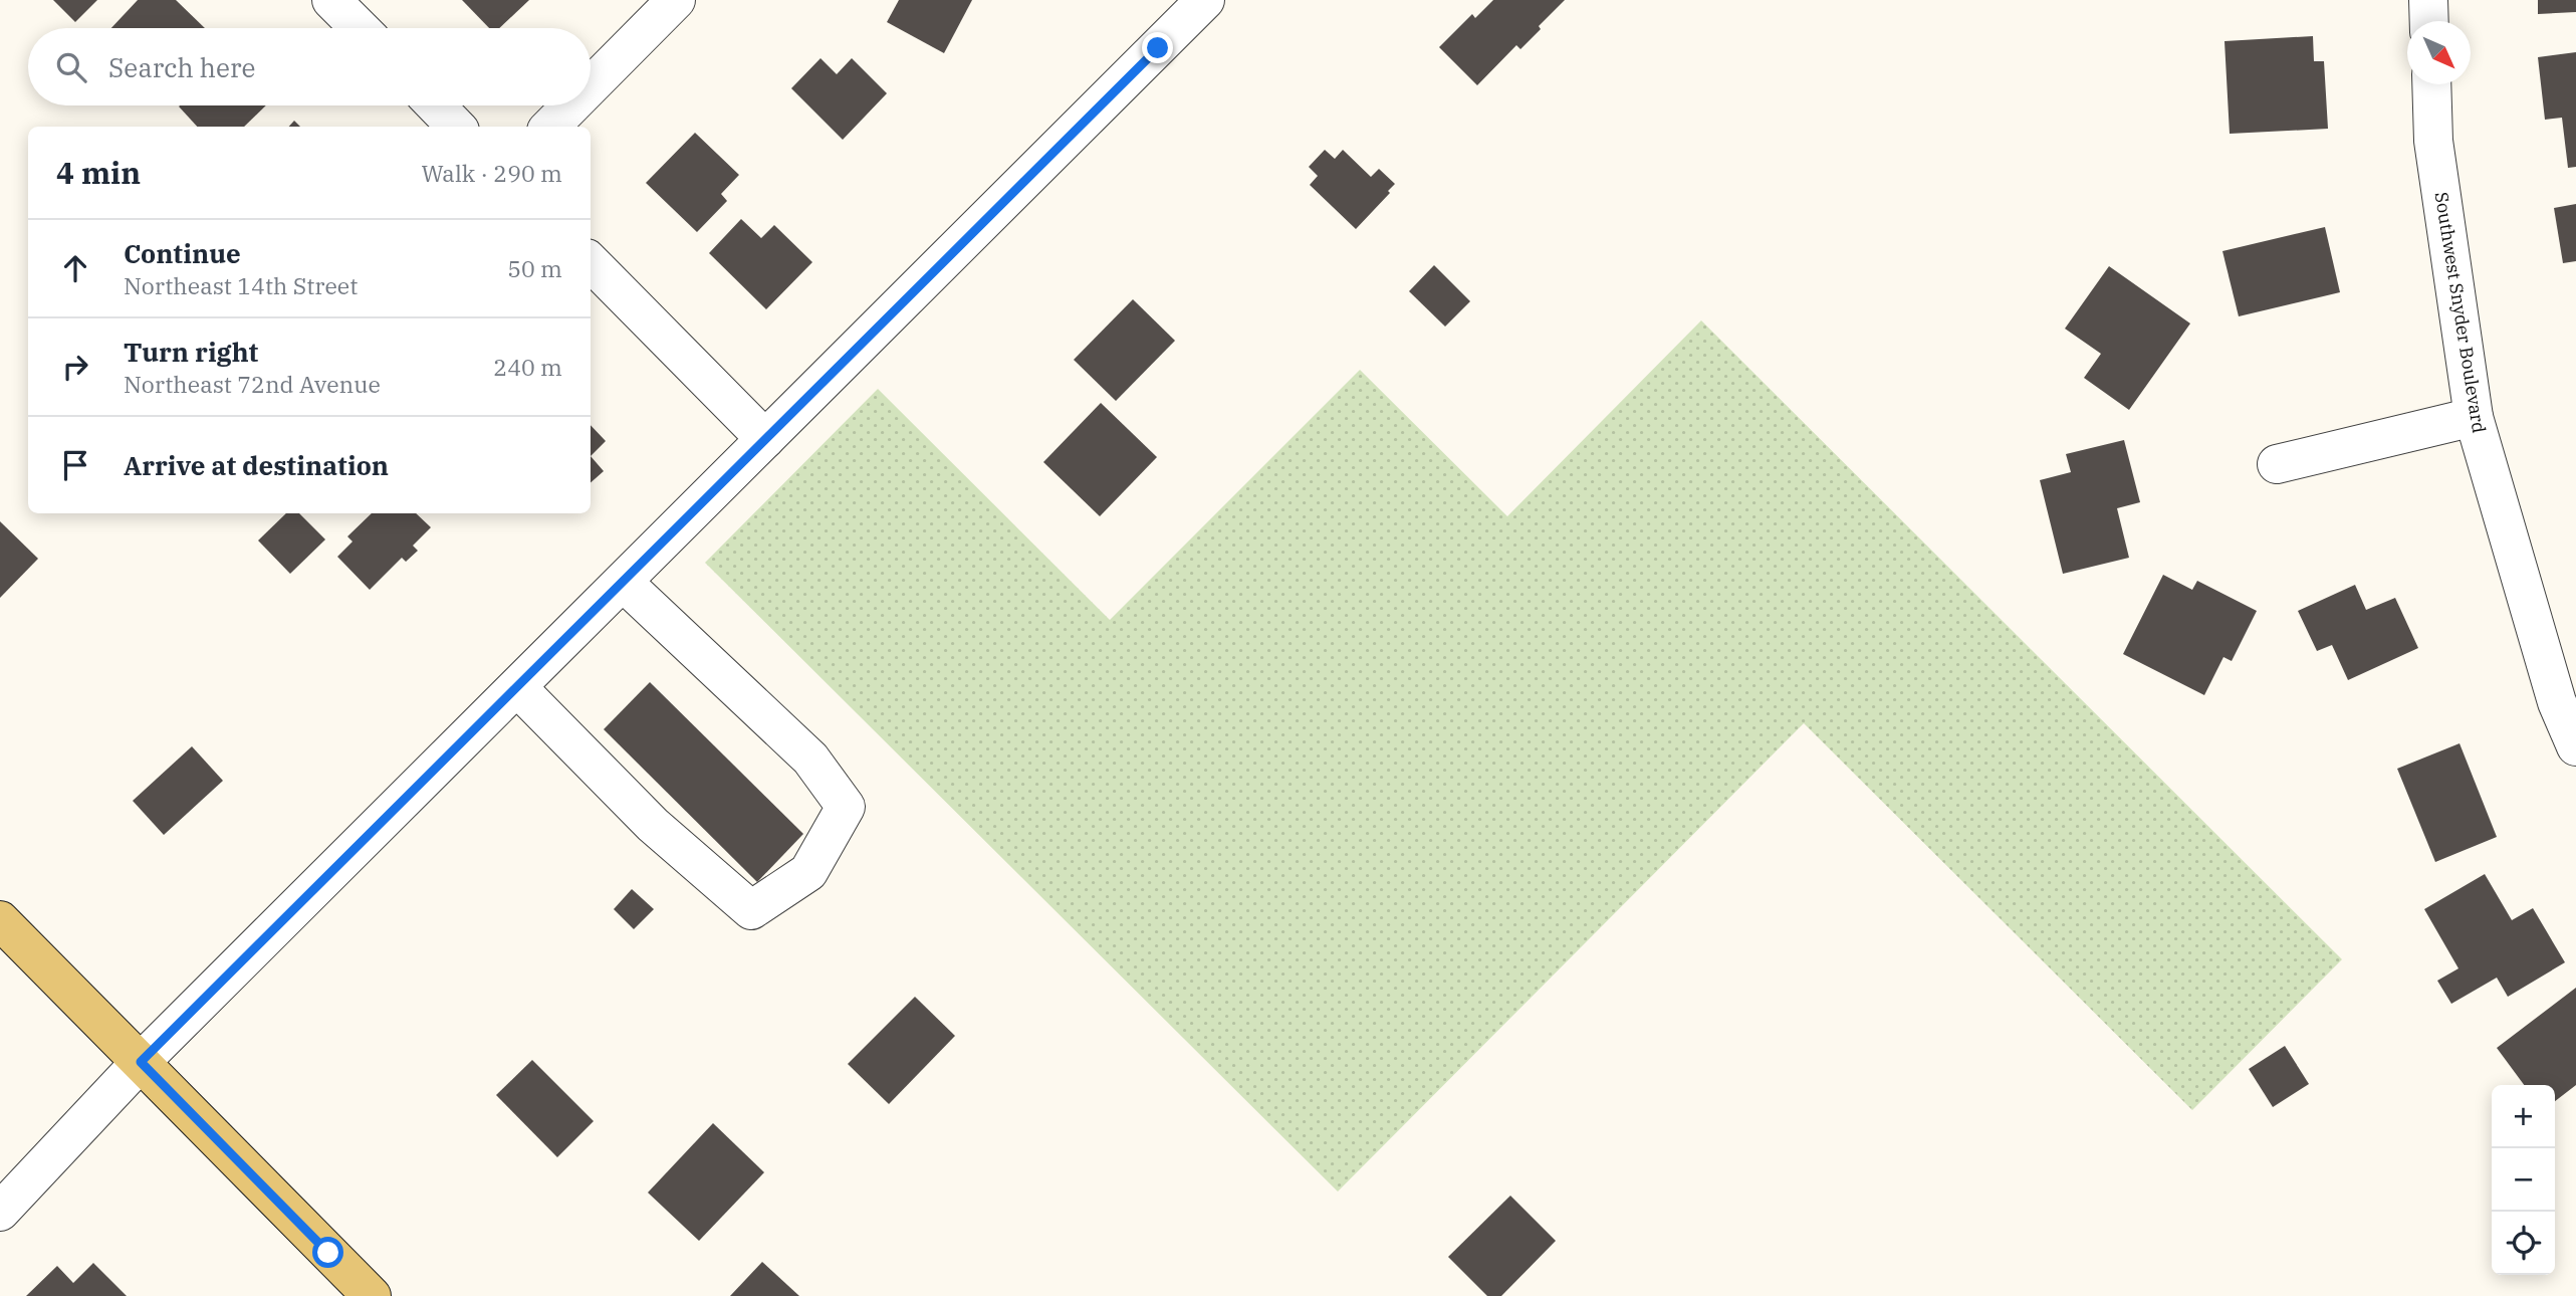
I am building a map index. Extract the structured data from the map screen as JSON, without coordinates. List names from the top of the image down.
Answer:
{
  "streets": {
    "street": ["Southwest Snyder Boulevard"]
  },
  "north": "bottom right",
  "page": {
    "search": "Search here",
    "heading": ["4 min", "Walk · 290 m"],
    "list": [
      ["Continue", "Northeast 14th Street", "50 m"],
      ["Turn right", "Northeast 72nd Avenue", "240 m"],
      "Arrive at destination"
    ],
    "map_buttons": ["+", "−"]
  }
}
